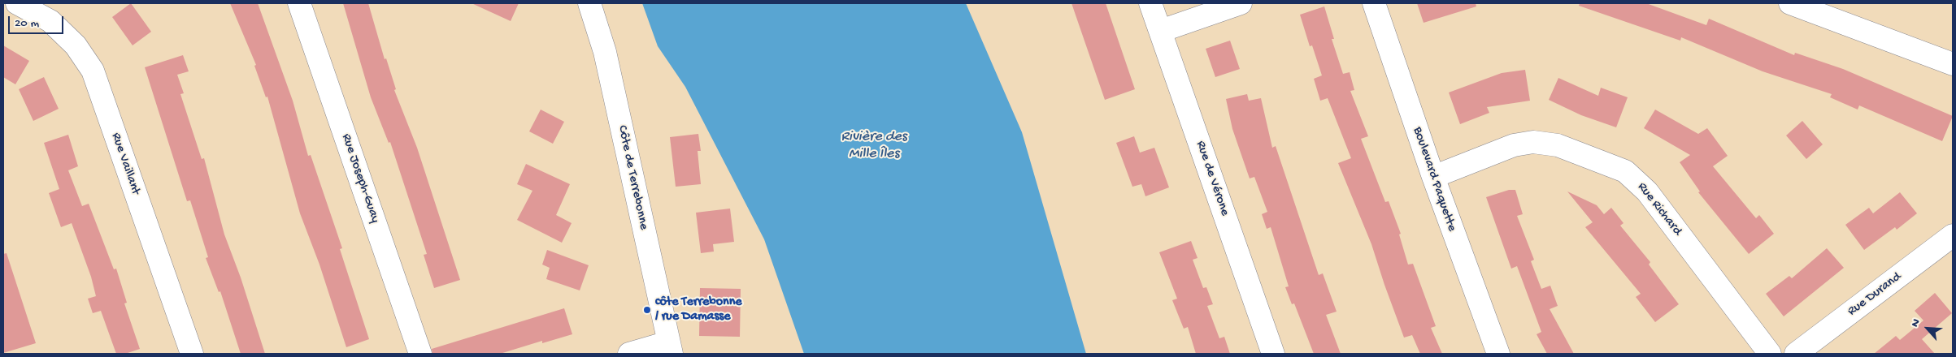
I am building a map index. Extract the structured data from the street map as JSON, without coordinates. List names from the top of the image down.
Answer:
{
  "streets": {
    "street": [
      "Rue Vaillant",
      "Côte de Terrebonne",
      "Rue Joseph-Guay",
      "Rue de Vérone",
      "Boulevard Paquette",
      "Rue Richard",
      "Rue Durand"
    ]
  },
  "crossings": [
    ["Boulevard Paquette", "Rue Richard"]
  ],
  "water": ["Rivière des Mille Îles"],
  "places": ["côte Terrebonne / rue Damasse"],
  "scale_bar": "20 m",
  "north": "top left"
}
